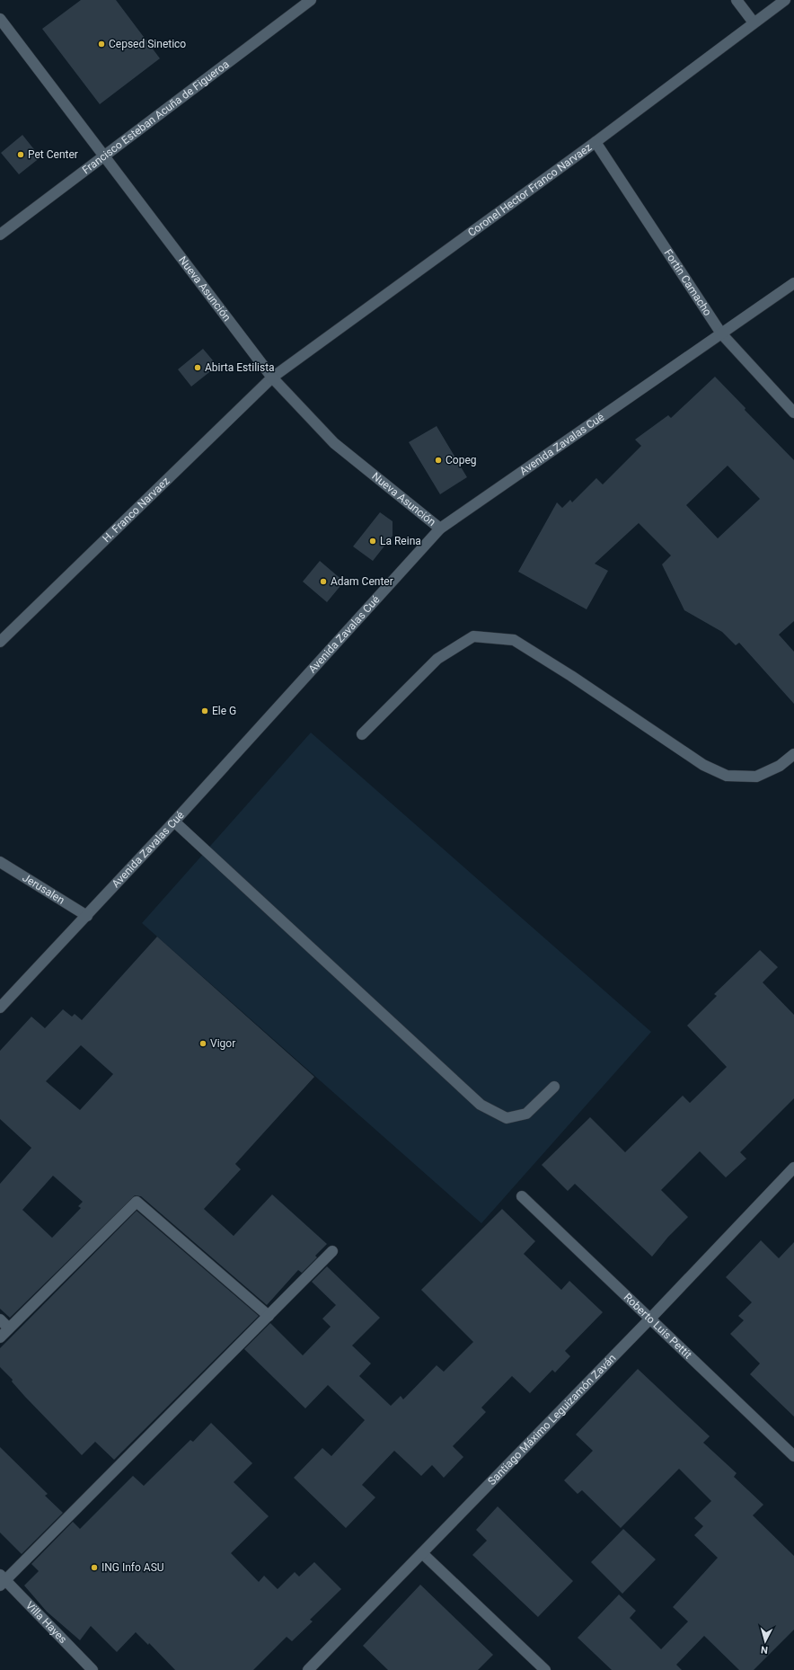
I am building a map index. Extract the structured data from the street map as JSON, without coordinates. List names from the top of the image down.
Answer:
{
  "streets": {
    "street": [
      "Francisco Esteban Acuña de Figueroa",
      "Coronel Hector Franco Narvaez",
      "Fortín Camacho",
      "Nueva Asunción",
      "Avenida Zavalas Cué",
      "H. Franco Narvaez",
      "Jerusalen",
      "Roberto Luis Pettit",
      "Santiago Máximo Leguizamón Zaván",
      "Villa Hayes"
    ]
  },
  "crossings": [
    ["Francisco Esteban Acuña de Figueroa", "Nueva Asunción"],
    ["Coronel Hector Franco Narvaez", "Fortín Camacho"],
    ["Coronel Hector Franco Narvaez", "Nueva Asunción"],
    ["Coronel Hector Franco Narvaez", "H. Franco Narvaez"],
    ["Fortín Camacho", "Avenida Zavalas Cué"],
    ["Nueva Asunción", "Avenida Zavalas Cué"],
    ["Nueva Asunción", "H. Franco Narvaez"],
    ["Avenida Zavalas Cué", "Jerusalen"],
    ["Roberto Luis Pettit", "Santiago Máximo Leguizamón Zaván"]
  ],
  "places": [
    "Cepsed Sinetico",
    "Pet Center",
    "Abirta Estilista",
    "Copeg",
    "La Reina",
    "Adam Center",
    "Ele G",
    "Vigor",
    "ING Info ASU"
  ],
  "north": "bottom"
}
